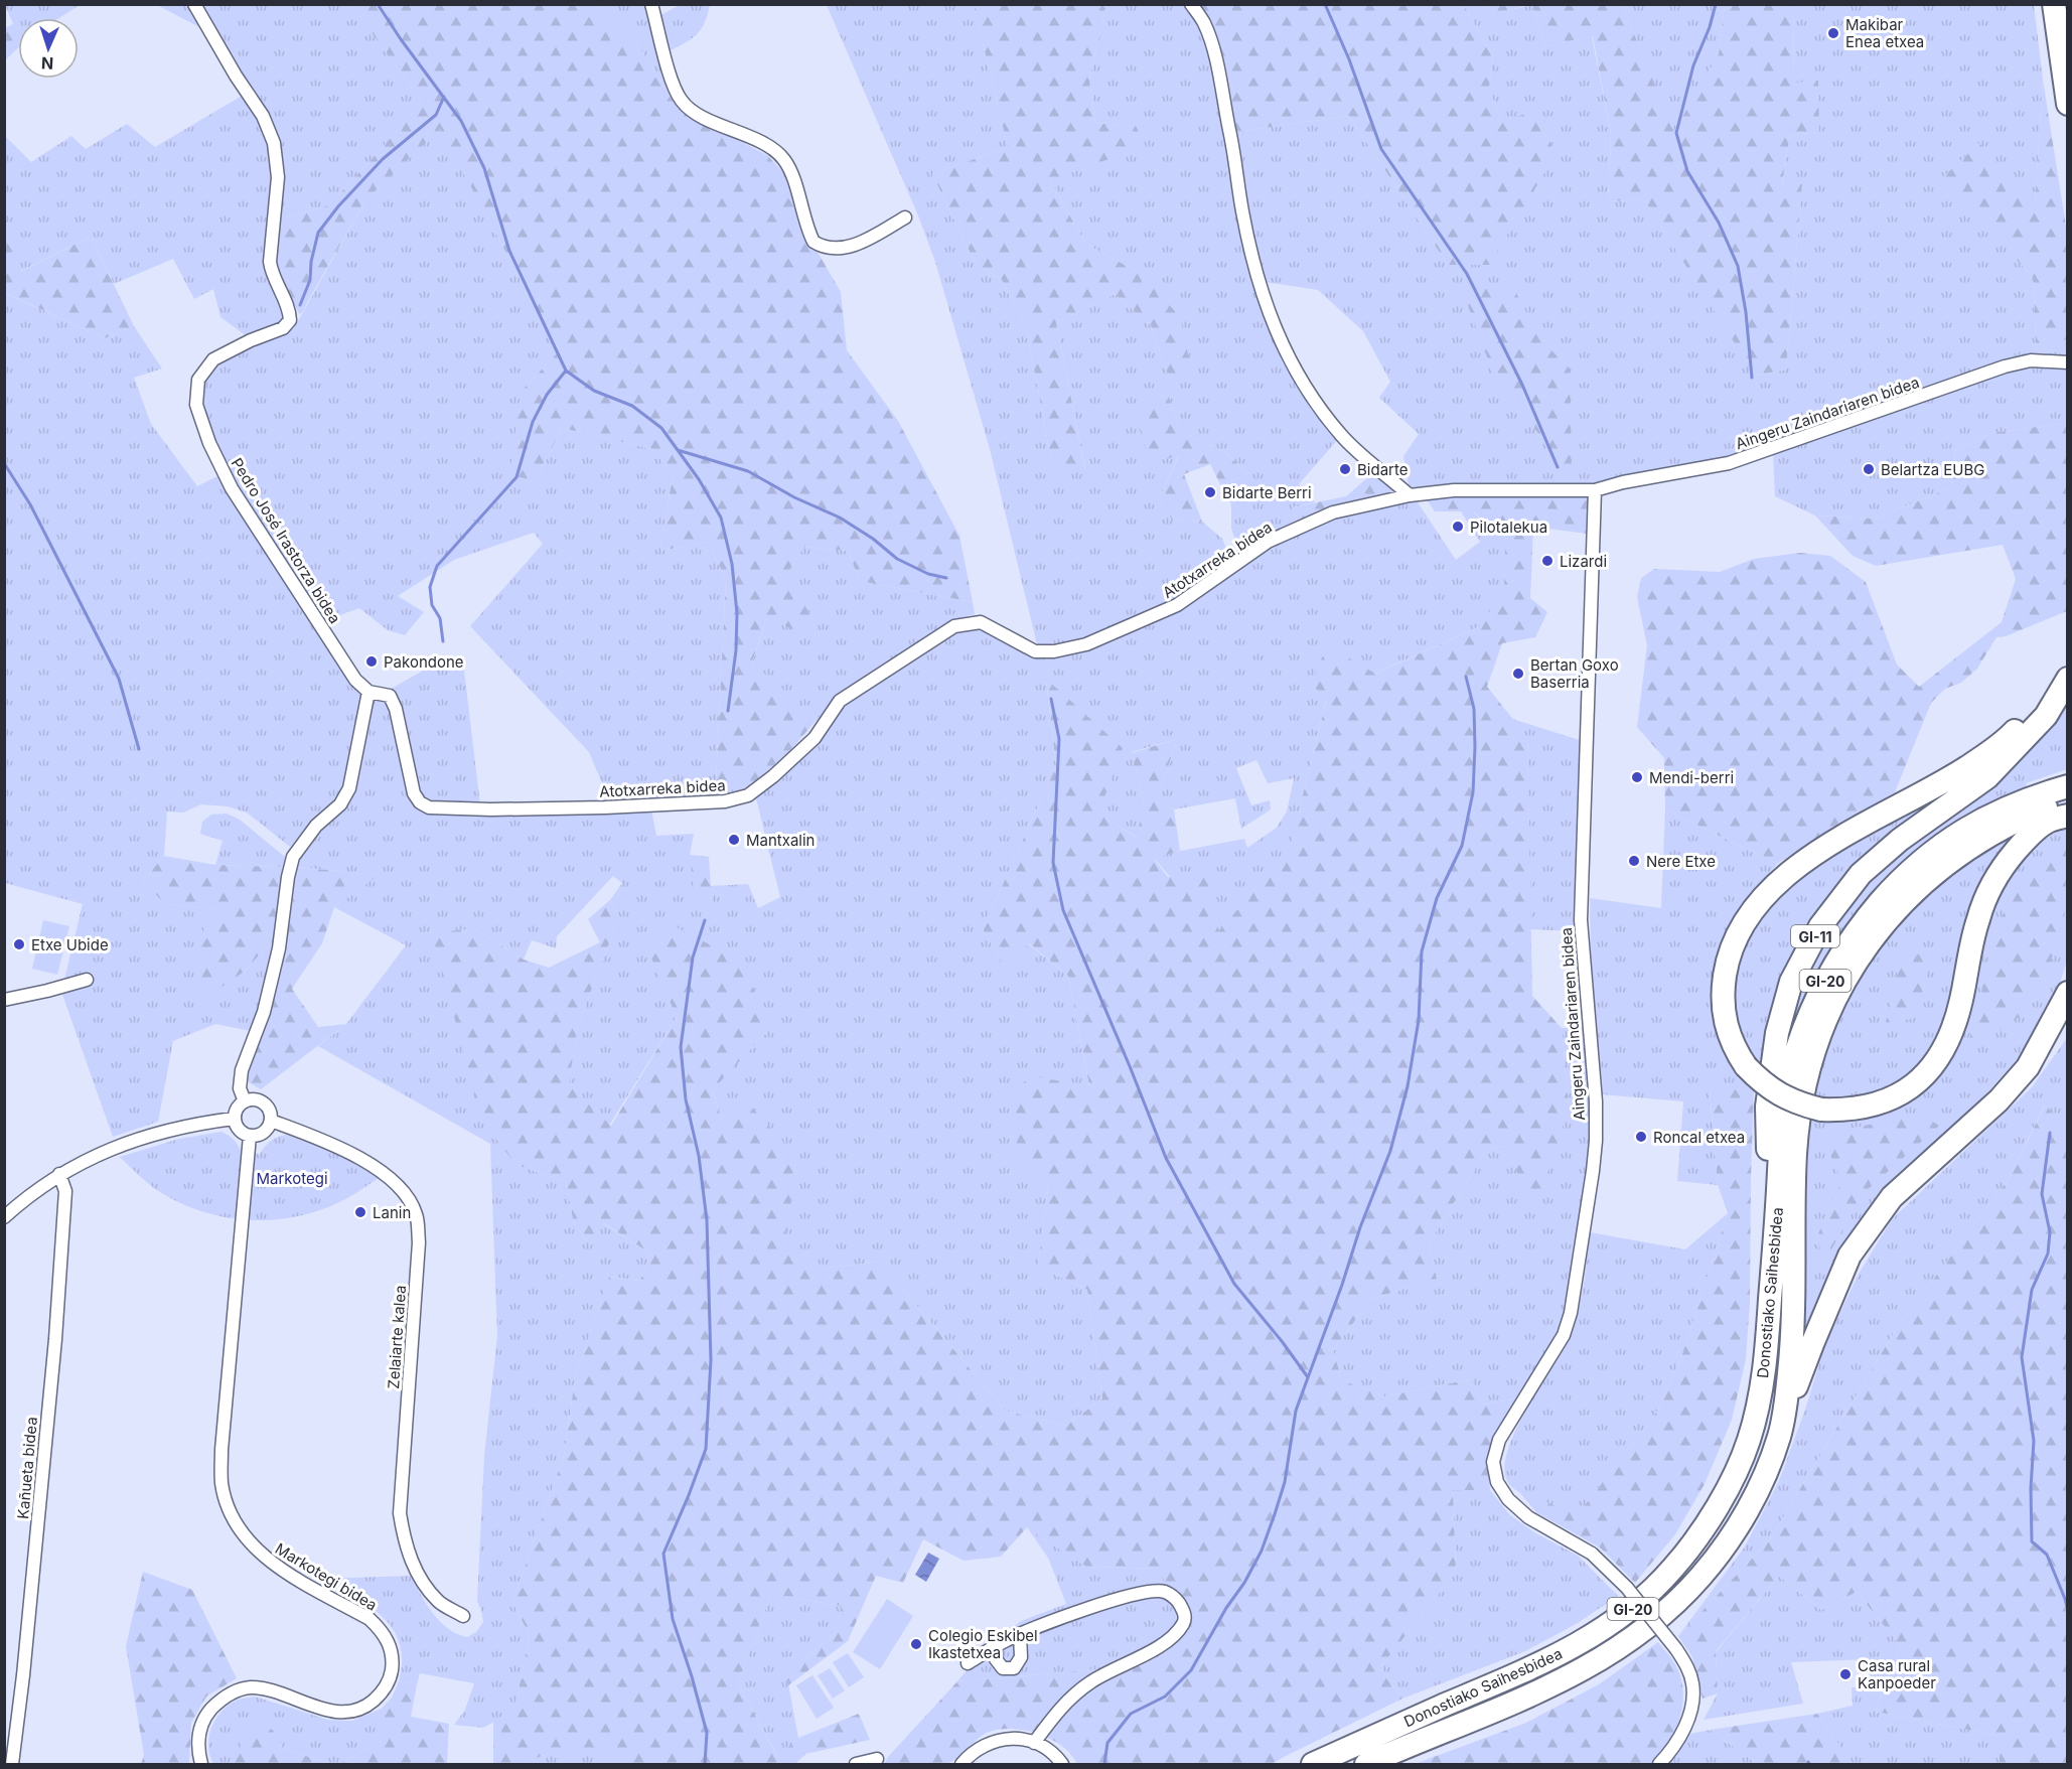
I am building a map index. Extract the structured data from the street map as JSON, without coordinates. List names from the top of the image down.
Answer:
{
  "streets": {
    "highway": ["GI-11", "GI-20", "Donostiako Saihesbidea"],
    "street": [
      "Aingeru Zaindariaren bidea",
      "Pedro José Irastorza bidea",
      "Atotxarreka bidea",
      "Zelaiarte kalea",
      "Kañueta bidea",
      "Markotegi bidea"
    ]
  },
  "crossings": [
    ["Aingeru Zaindariaren bidea", "Atotxarreka bidea"],
    ["Pedro José Irastorza bidea", "Atotxarreka bidea"],
    ["GI-11", "Donostiako Saihesbidea"],
    ["Zelaiarte kalea", "Markotegi bidea"]
  ],
  "parks": ["Markotegi"],
  "places": [
    "Makibar Enea etxea",
    "Bidarte",
    "Belartza EUBG",
    "Bidarte Berri",
    "Pilotalekua",
    "Lizardi",
    "Pakondone",
    "Bertan Goxo Baserria",
    "Mendi-berri",
    "Mantxalin",
    "Nere Etxe",
    "Etxe Ubide",
    "Roncal etxea",
    "Lanin",
    "Colegio Eskibel Ikastetxea",
    "Casa rural Kanpoeder"
  ],
  "north": "bottom"
}
